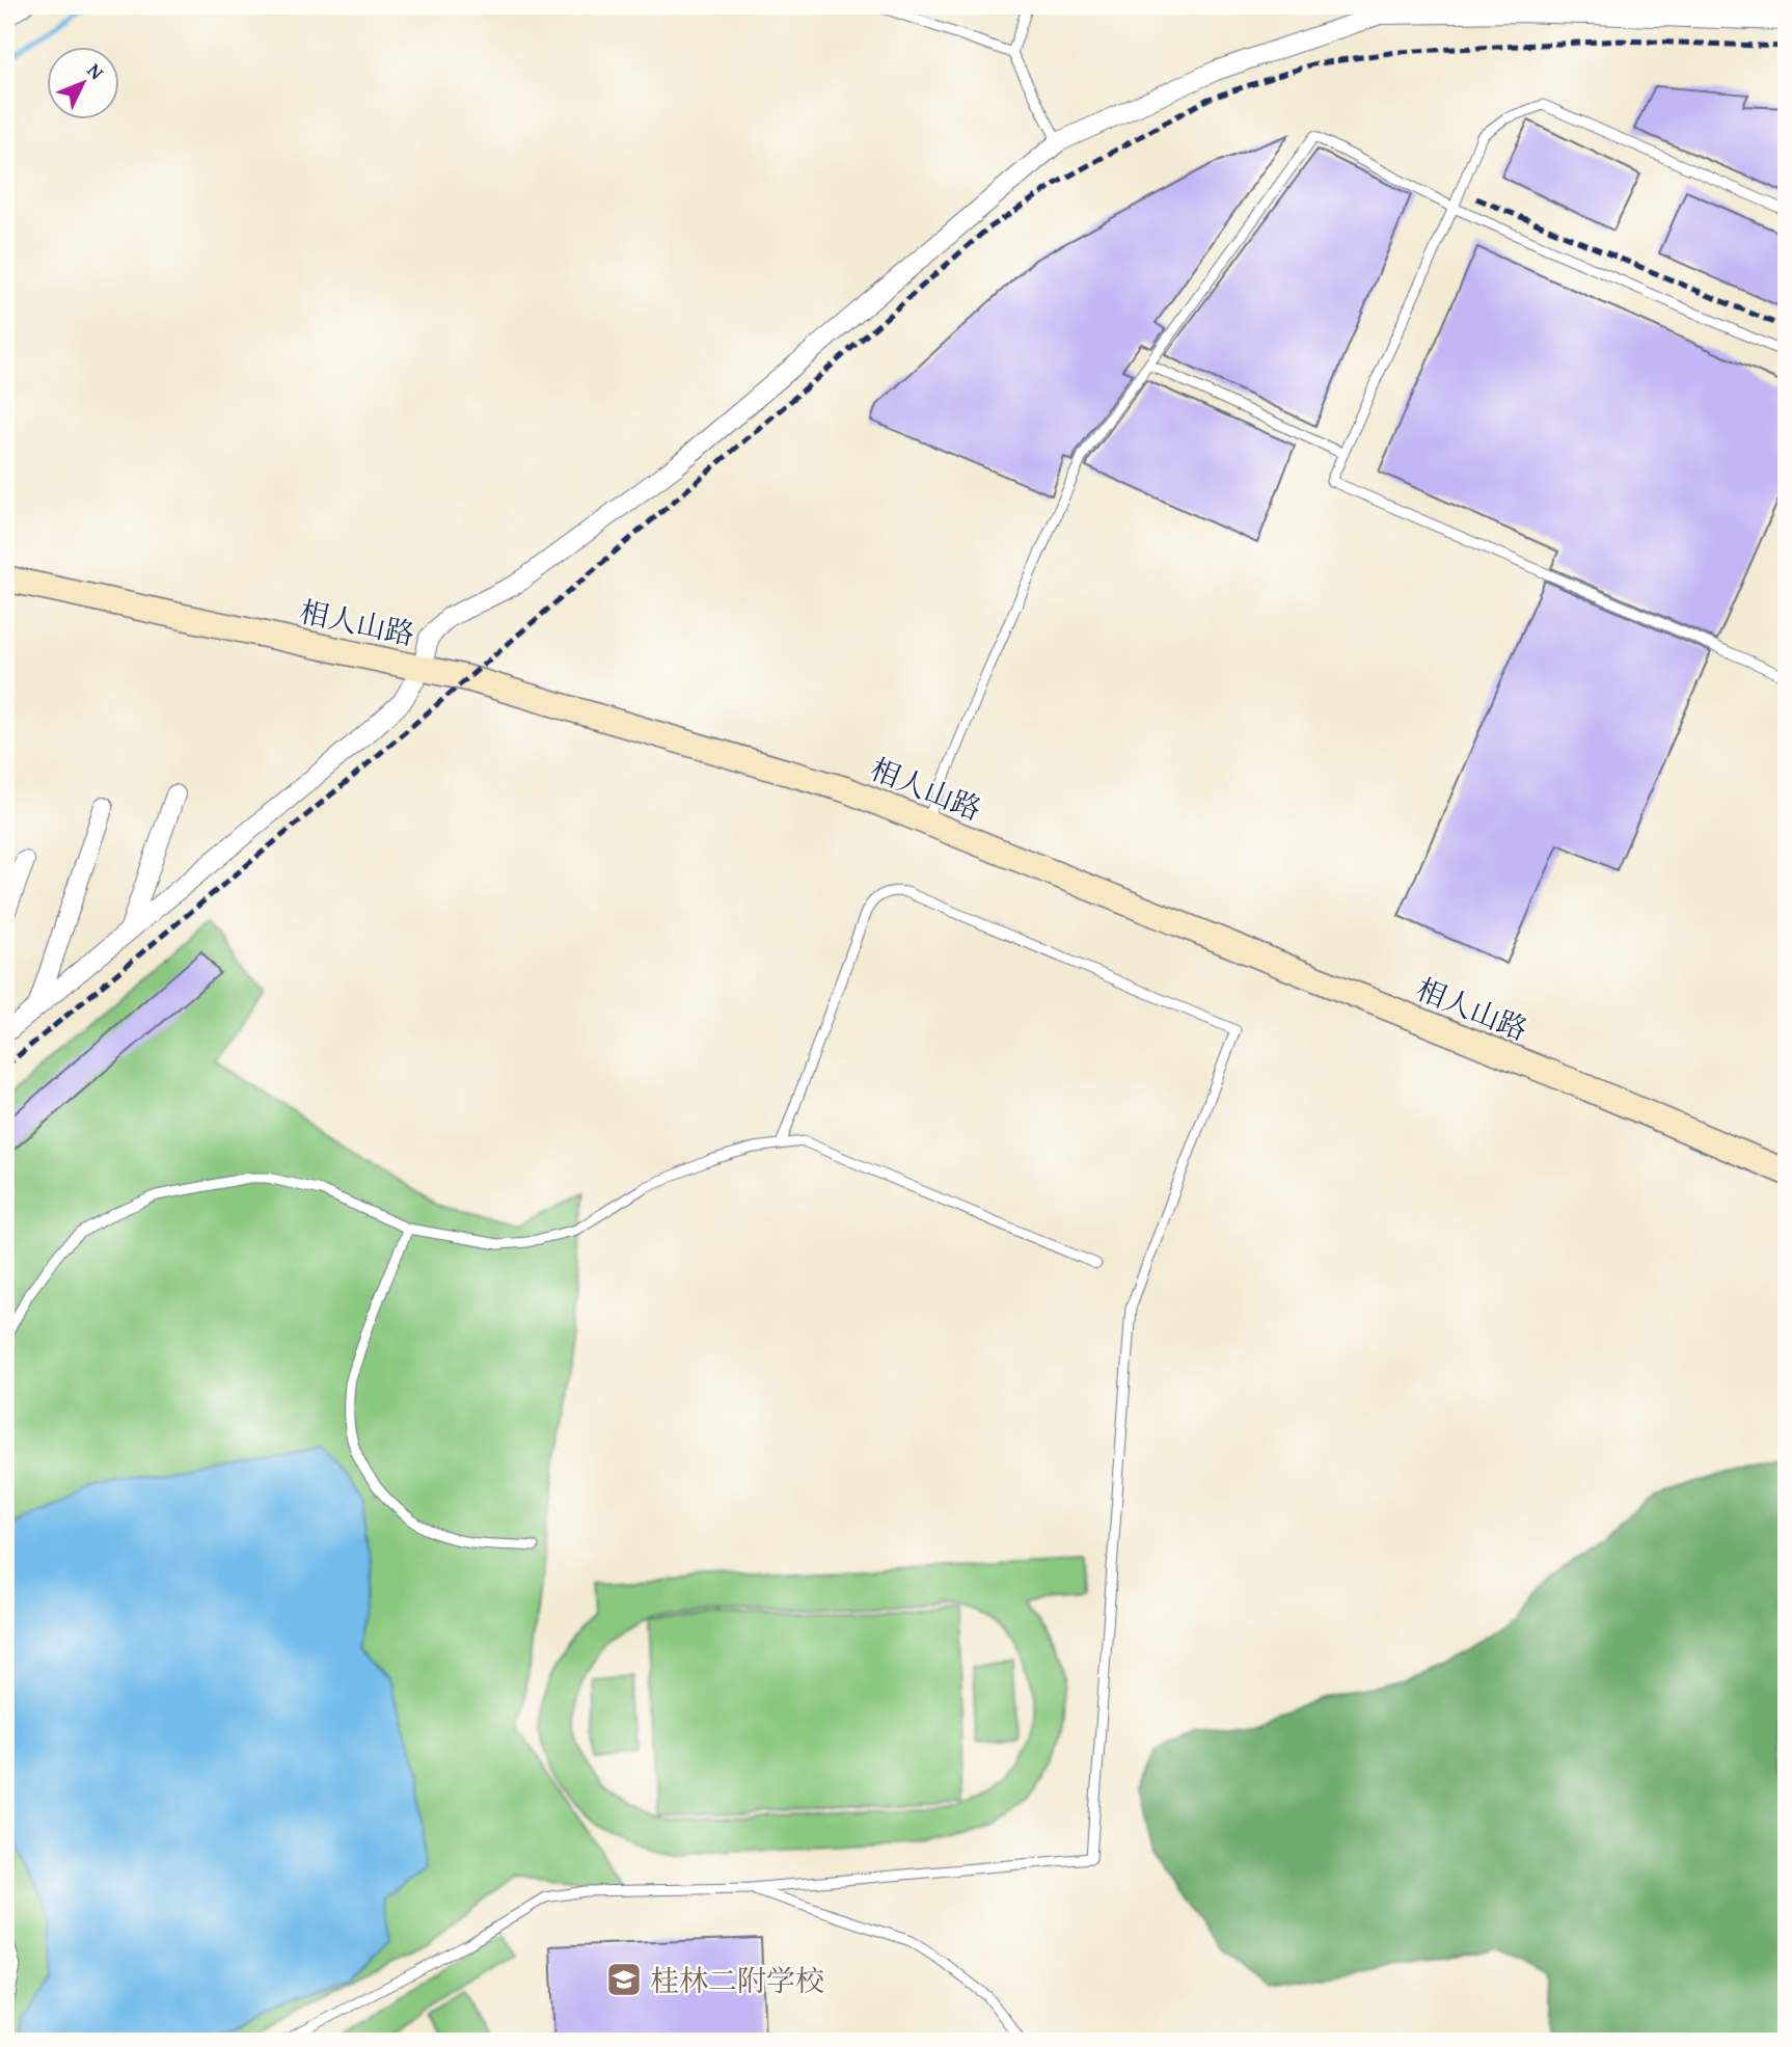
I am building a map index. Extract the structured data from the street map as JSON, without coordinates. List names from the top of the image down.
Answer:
{
  "streets": {
    "street": ["相人山路"]
  },
  "places": {
    "school or university": ["桂林二附学校"]
  },
  "north": "top right"
}
